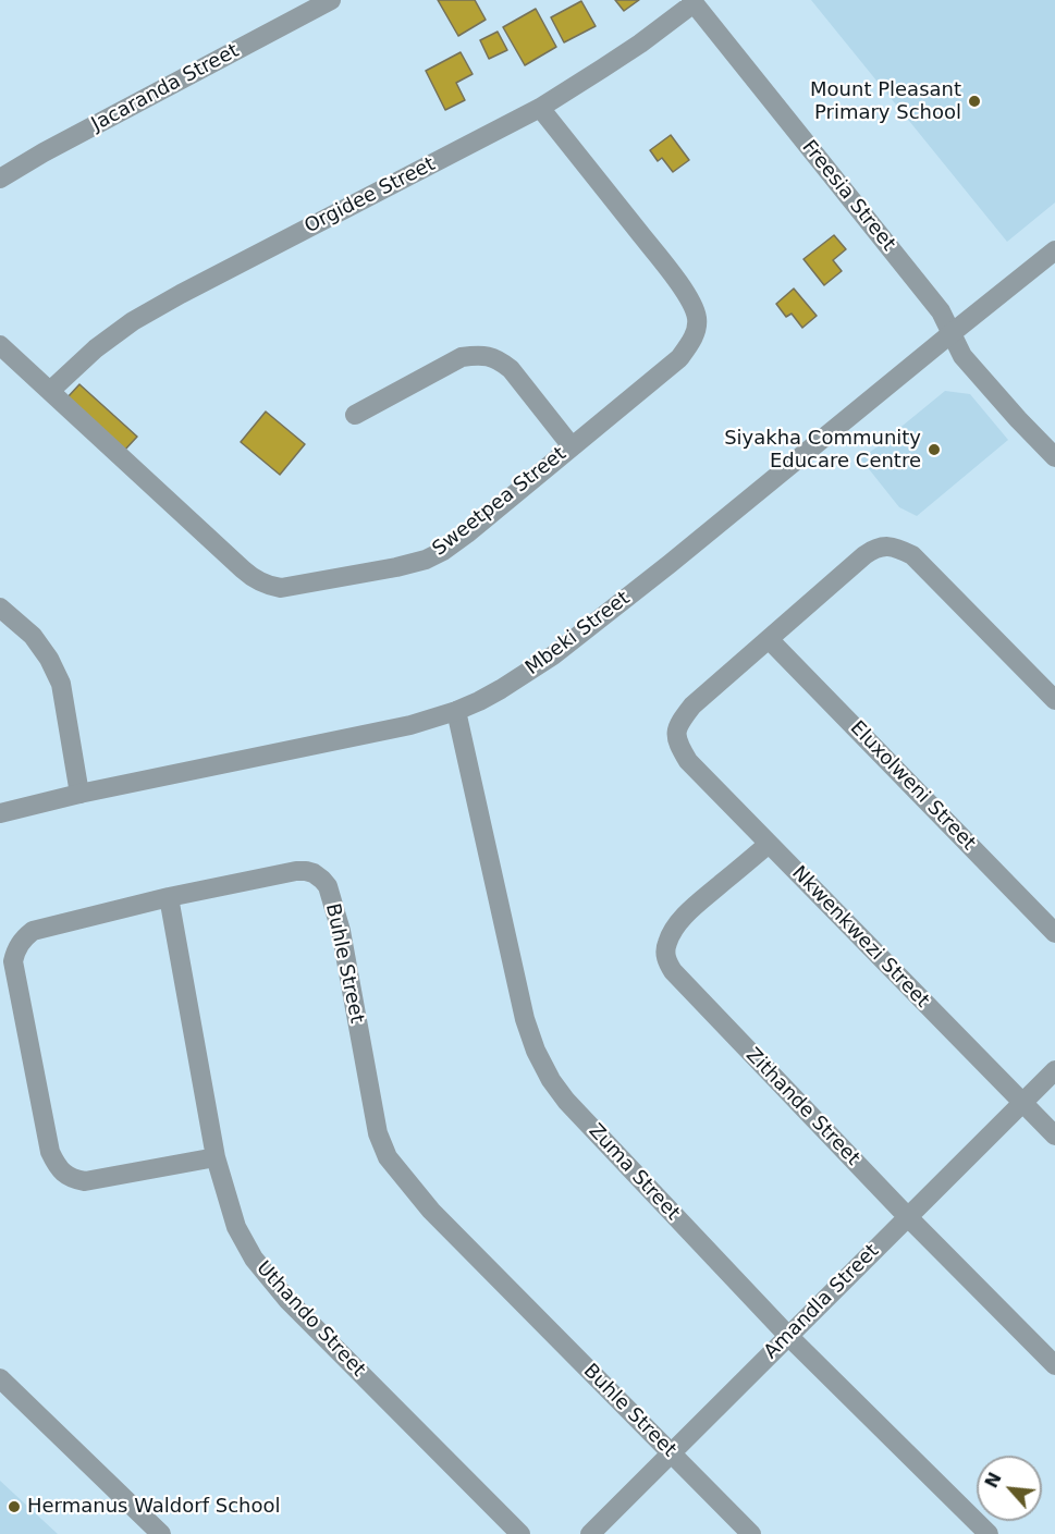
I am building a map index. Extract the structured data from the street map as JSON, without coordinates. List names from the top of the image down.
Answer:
{
  "streets": {
    "street": [
      "Jacaranda Street",
      "Orgidee Street",
      "Freesia Street",
      "Sweetpea Street",
      "Mbeki Street",
      "Eluxolweni Street",
      "Nkwenkwezi Street",
      "Buhle Street",
      "Zithande Street",
      "Zuma Street",
      "Amandla Street",
      "Uthando Street"
    ]
  },
  "crossings": [
    ["Orgidee Street", "Freesia Street"],
    ["Orgidee Street", "Sweetpea Street"],
    ["Freesia Street", "Mbeki Street"],
    ["Mbeki Street", "Zuma Street"],
    ["Eluxolweni Street", "Nkwenkwezi Street"],
    ["Nkwenkwezi Street", "Zithande Street"],
    ["Nkwenkwezi Street", "Amandla Street"],
    ["Buhle Street", "Amandla Street"],
    ["Buhle Street", "Uthando Street"],
    ["Zithande Street", "Amandla Street"],
    ["Zuma Street", "Amandla Street"]
  ],
  "places": ["Mount Pleasant Primary School", "Siyakha Community Educare Centre", "Hermanus Waldorf School"],
  "north": "top left"
}
